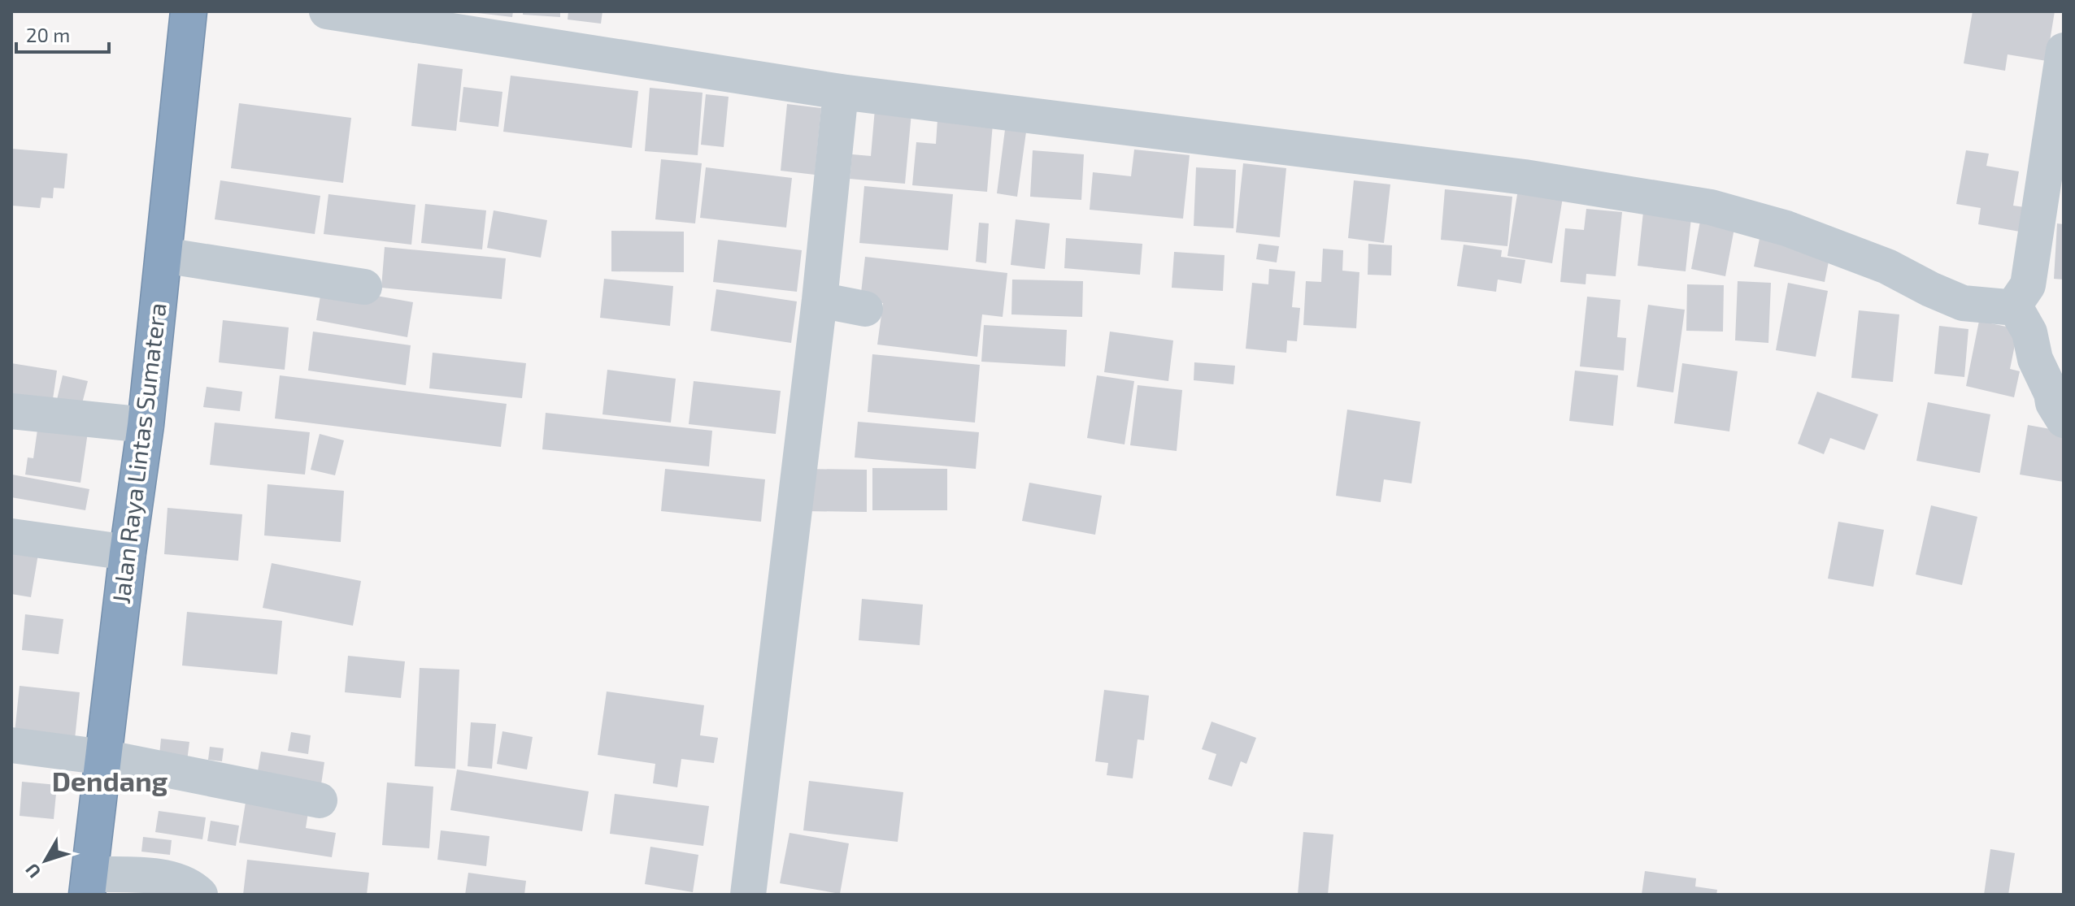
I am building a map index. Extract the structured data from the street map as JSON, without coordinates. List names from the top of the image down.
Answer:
{
  "streets": {
    "highway": ["Jalan Raya Lintas Sumatera"]
  },
  "districts": ["Dendang"],
  "scale_bar": "20 m",
  "north": "bottom left"
}
